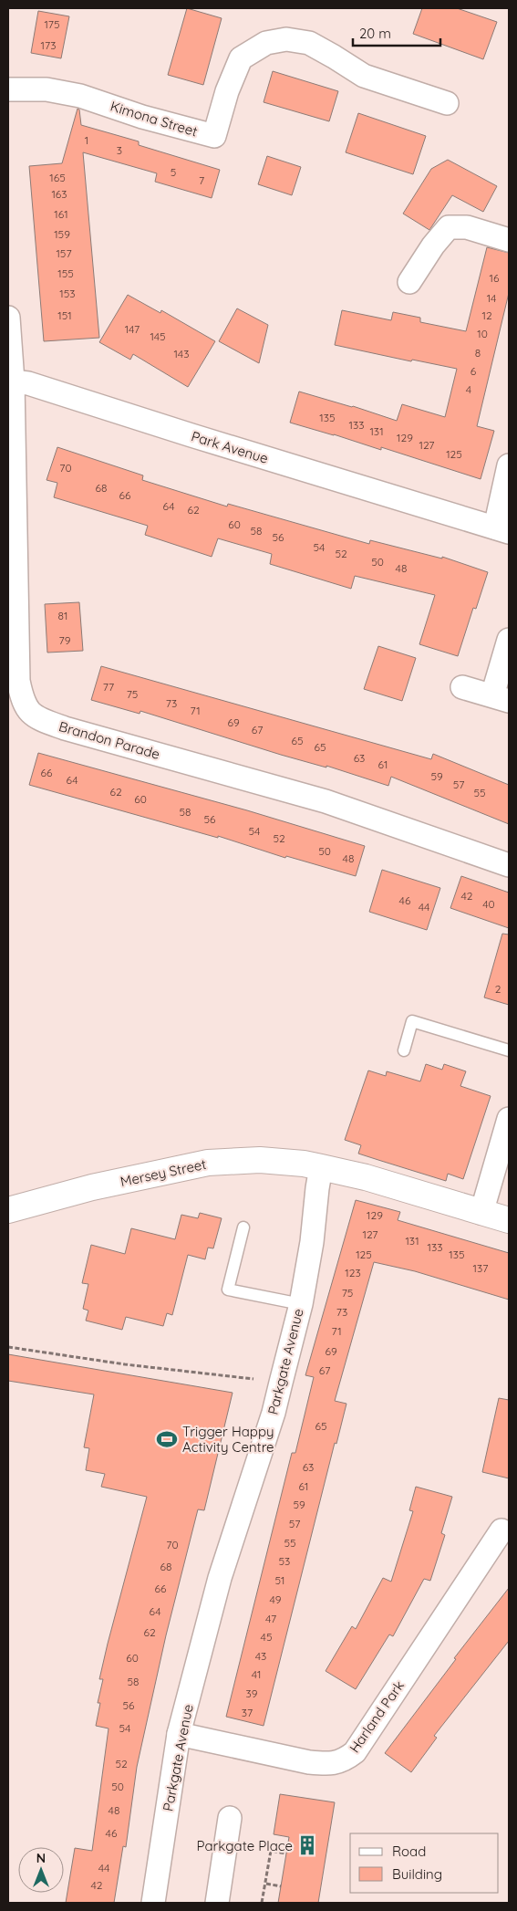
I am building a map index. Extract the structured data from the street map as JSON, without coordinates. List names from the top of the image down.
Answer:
{
  "streets": {
    "street": [
      "Kimona Street",
      "Park Avenue",
      "Brandon Parade",
      "Mersey Street",
      "Parkgate Avenue",
      "Harland Park"
    ]
  },
  "crossings": [
    ["Park Avenue", "Brandon Parade"],
    ["Mersey Street", "Parkgate Avenue"],
    ["Parkgate Avenue", "Harland Park"]
  ],
  "places": {
    "sports": ["Trigger Happy Activity Centre"],
    "building": ["Parkgate Place"]
  },
  "house_numbers": [
    "175",
    "173",
    "1",
    "3",
    "5",
    "165",
    "7",
    "163",
    "161",
    "159",
    "157",
    "155",
    "16",
    "153",
    "14",
    "151",
    "12",
    "147",
    "10",
    "145",
    "8",
    "143",
    "6",
    "4",
    "135",
    "133",
    "131",
    "129",
    "127",
    "125",
    "70",
    "68",
    "66",
    "64",
    "62",
    "60",
    "58",
    "56",
    "54",
    "52",
    "50",
    "48",
    "81",
    "79",
    "77",
    "75",
    "73",
    "71",
    "69",
    "67",
    "65",
    "65",
    "63",
    "61",
    "66",
    "59",
    "64",
    "57",
    "62",
    "55",
    "60",
    "58",
    "56",
    "54",
    "52",
    "50",
    "48",
    "42",
    "46",
    "40",
    "44",
    "2",
    "129",
    "127",
    "131",
    "133",
    "125",
    "135",
    "137",
    "123",
    "75",
    "73",
    "71",
    "69",
    "67",
    "65",
    "63",
    "61",
    "59",
    "57",
    "55",
    "70",
    "53",
    "68",
    "51",
    "66",
    "49",
    "64",
    "47",
    "62",
    "45",
    "43",
    "60",
    "41",
    "58",
    "39",
    "56",
    "37",
    "54",
    "52",
    "50",
    "48",
    "46",
    "44",
    "42"
  ],
  "legend": ["Road", "Building"],
  "scale_bar": "20 m",
  "north": "top"
}
